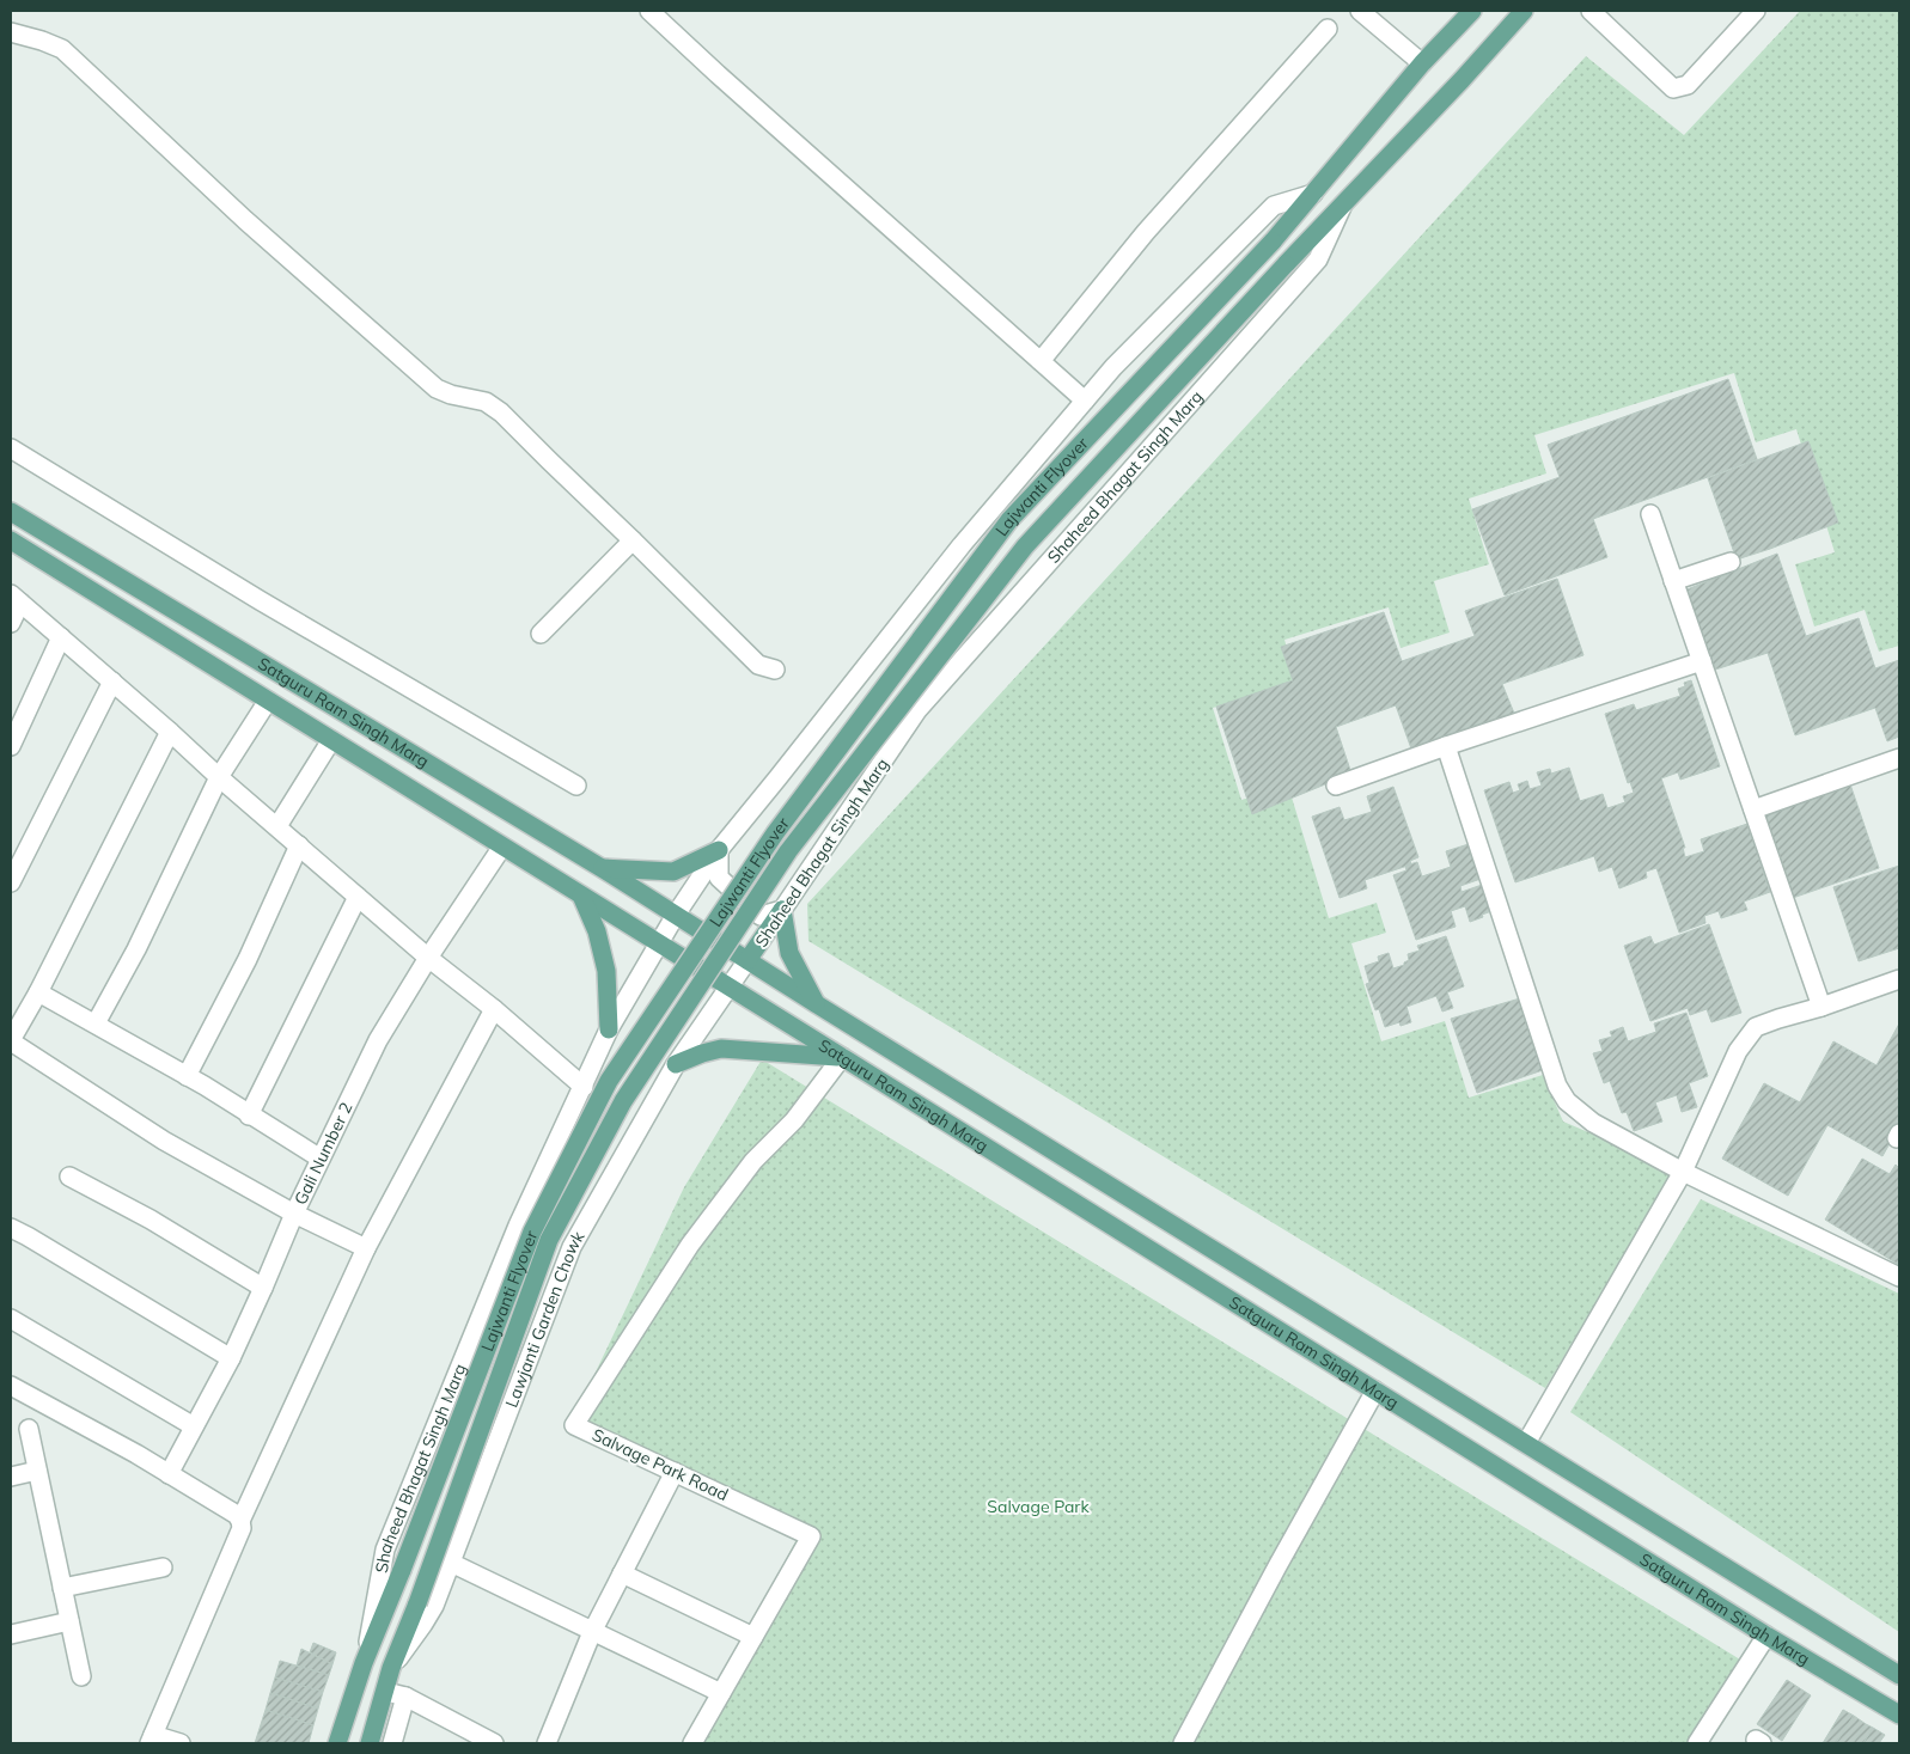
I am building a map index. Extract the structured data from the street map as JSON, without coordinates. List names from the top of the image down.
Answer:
{
  "streets": {
    "main road": ["Shaheed Bhagat Singh Marg", "Lajwanti Flyover", "Satguru Ram Singh Marg"],
    "street": ["Gali Number 2", "Lawjanti Garden Chowk", "Salvage Park Road"]
  },
  "crossings": [
    ["Shaheed Bhagat Singh Marg", "Lajwanti Flyover"],
    ["Shaheed Bhagat Singh Marg", "Satguru Ram Singh Marg"],
    ["Shaheed Bhagat Singh Marg", "Lawjanti Garden Chowk"],
    ["Lajwanti Flyover", "Lawjanti Garden Chowk"],
    ["Satguru Ram Singh Marg", "Gali Number 2"],
    ["Satguru Ram Singh Marg", "Lawjanti Garden Chowk"],
    ["Satguru Ram Singh Marg", "Salvage Park Road"]
  ],
  "parks": ["Salvage Park"]
}
